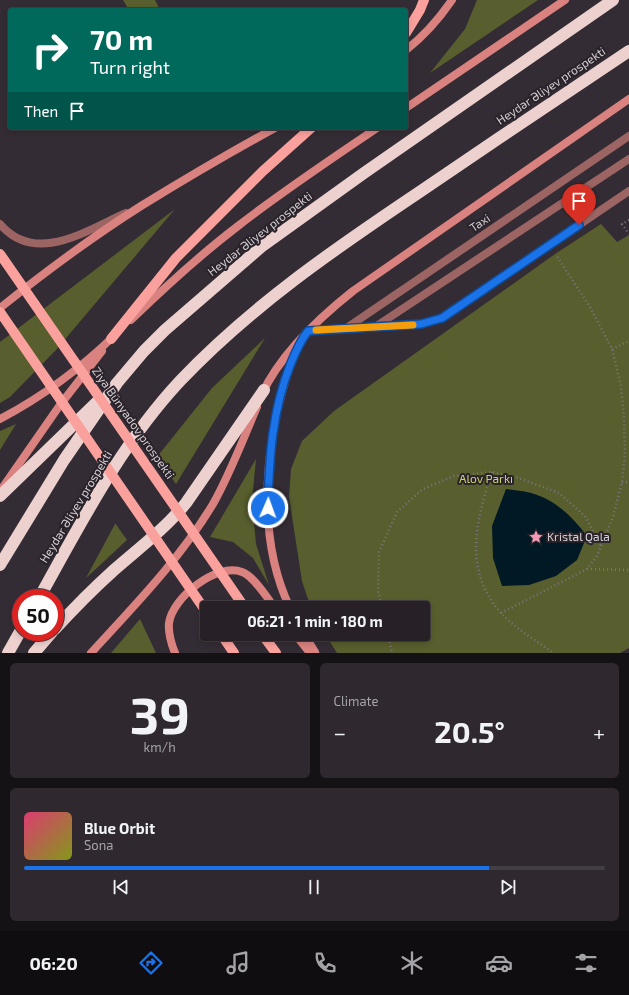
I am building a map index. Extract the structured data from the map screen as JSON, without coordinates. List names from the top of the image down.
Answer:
{
  "streets": {
    "highway": ["Heydər Əliyev prospekti"],
    "main road": ["Ziya Bünyadov prospekti"],
    "street": ["Taxi"]
  },
  "parks": ["Alov Parkı"],
  "places": {
    "place": ["Kristal Qala"]
  },
  "page": {
    "turn": ["70 m", "Turn right"],
    "then": "Then",
    "limit": "50",
    "trip": "06:21 · 1 min · 180 m",
    "tile": [
      ["39", "km/h"],
      "Climate"
    ],
    "heat": ["−", "20.5°", "+"],
    "song": ["Blue Orbit", "Sona"],
    "tabs": "06:20"
  }
}
